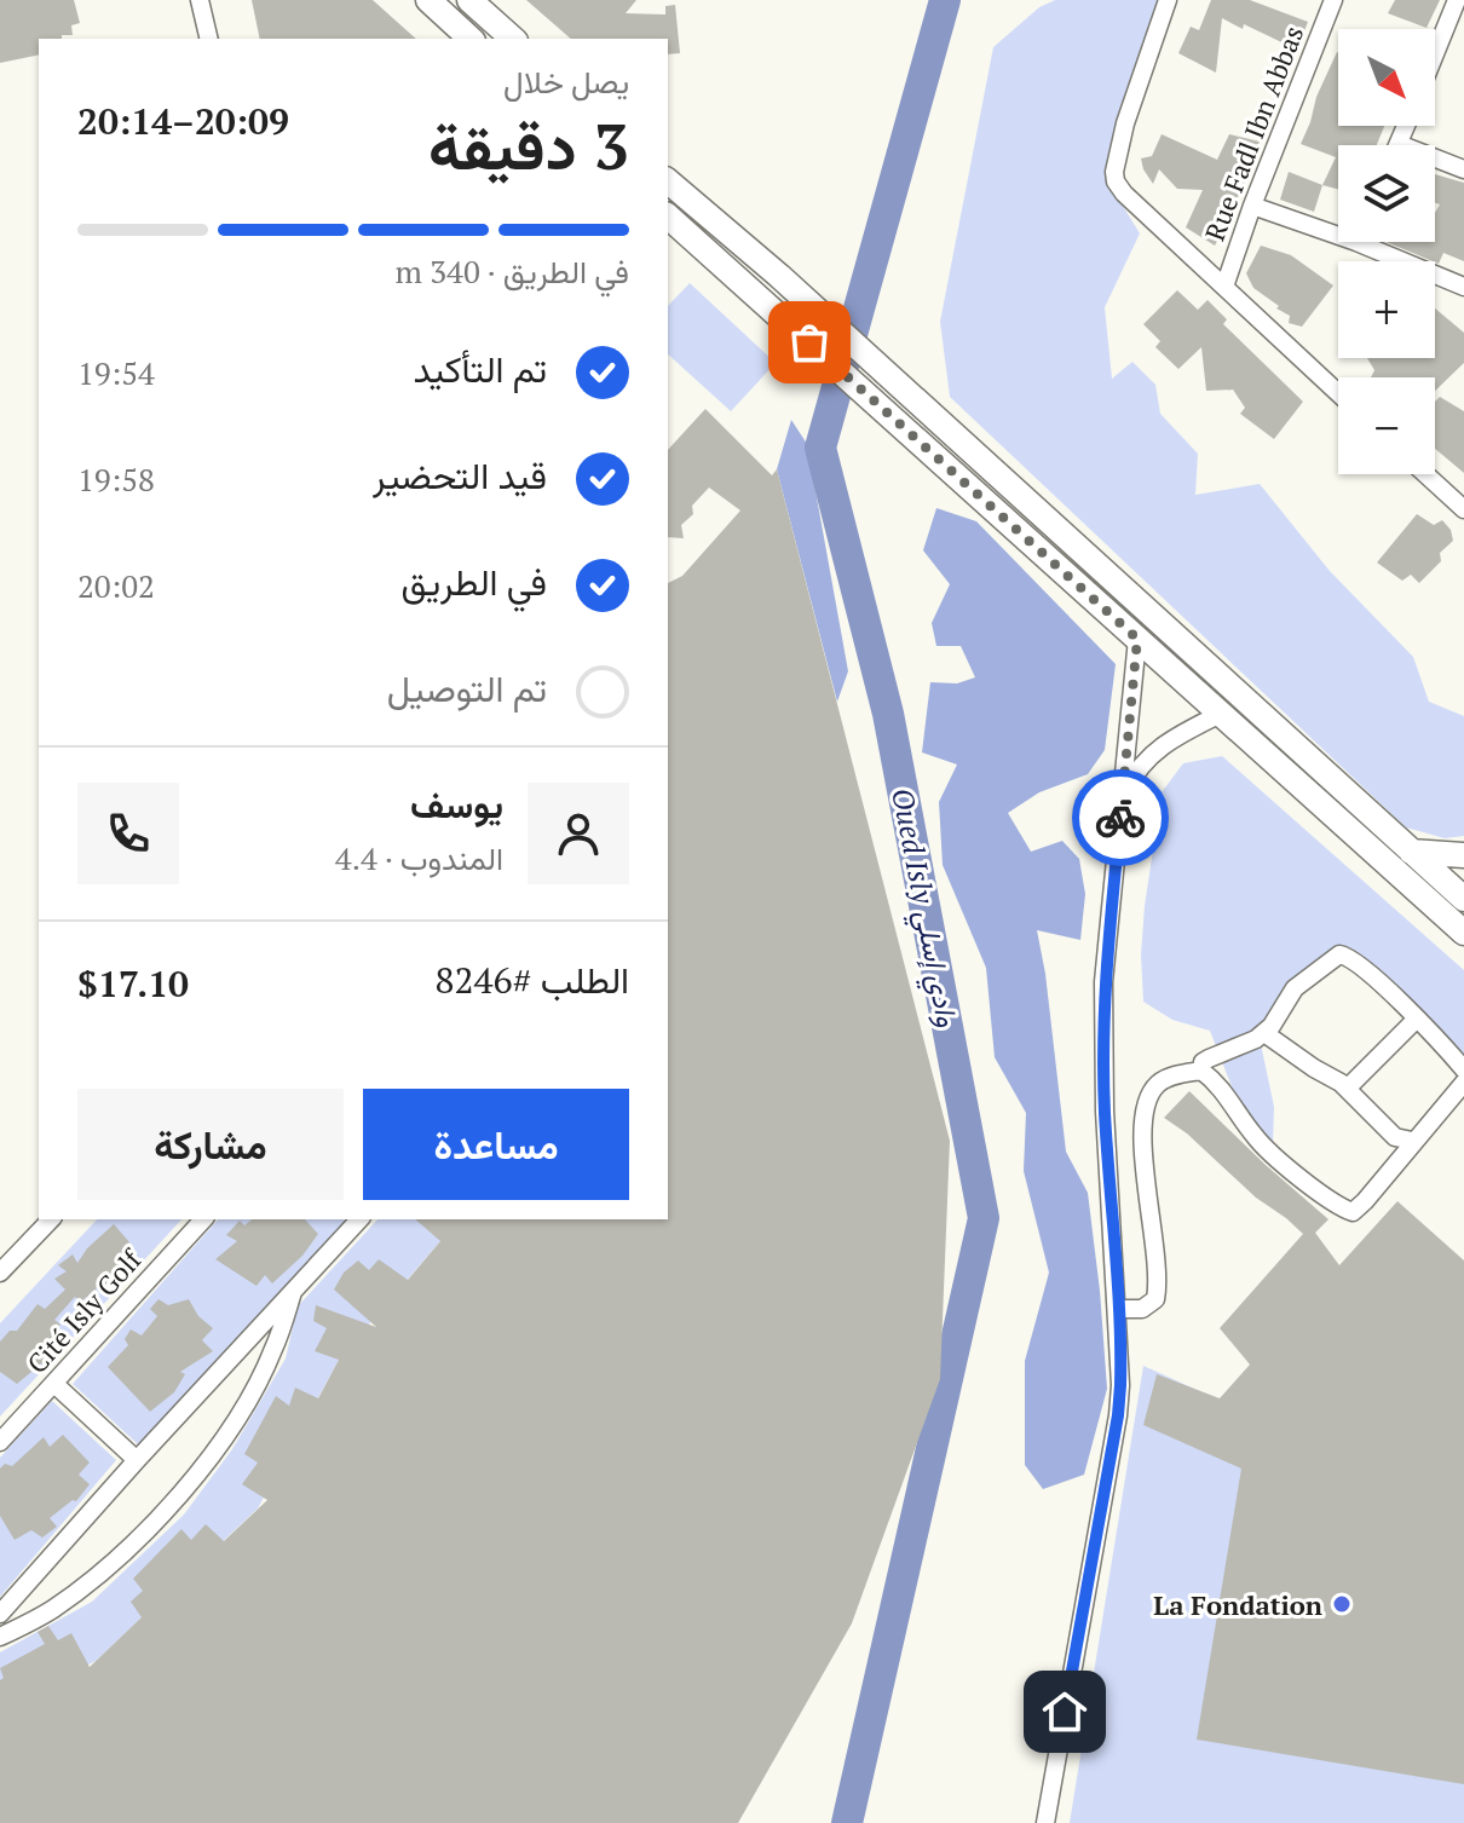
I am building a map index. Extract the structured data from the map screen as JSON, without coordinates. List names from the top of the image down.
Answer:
{
  "streets": {
    "street": ["Rue Fadl Ibn Abbas", "Cité Isly Golf"]
  },
  "water": ["Oued Isly وادي إسلي"],
  "places": ["La Fondation"],
  "north": "bottom right",
  "page": {
    "map_buttons": ["+", "−"],
    "heading": ["3 دقيقة", "يصل خلال", "20:09–20:14"],
    "panel": [
      "يوسف",
      "المندوب · 4.4",
      "الطلب #8246",
      "$17.10"
    ],
    "bar": "في الطريق · 340 m",
    "list": [
      ["تم التأكيد", "19:54"],
      ["قيد التحضير", "19:58"],
      ["في الطريق", "20:02"],
      "تم التوصيل"
    ],
    "buttons": ["مساعدة", "مشاركة"]
  }
}
